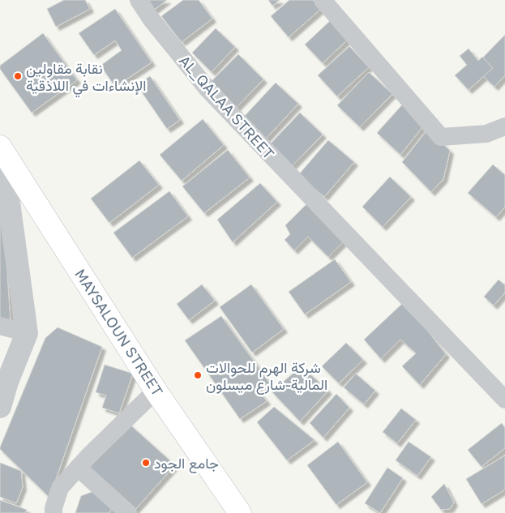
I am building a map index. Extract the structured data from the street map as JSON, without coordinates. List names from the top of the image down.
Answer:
{
  "streets": {
    "main road": ["MAYSALOUN STREET"],
    "street": ["AL_QALAA STREET"]
  },
  "places": ["نقابة مقاولين الإنشاءات في اللاذقية", "شركة الهرم للحوالات المالية-شارع ميسلون", "جامع الجود"]
}
